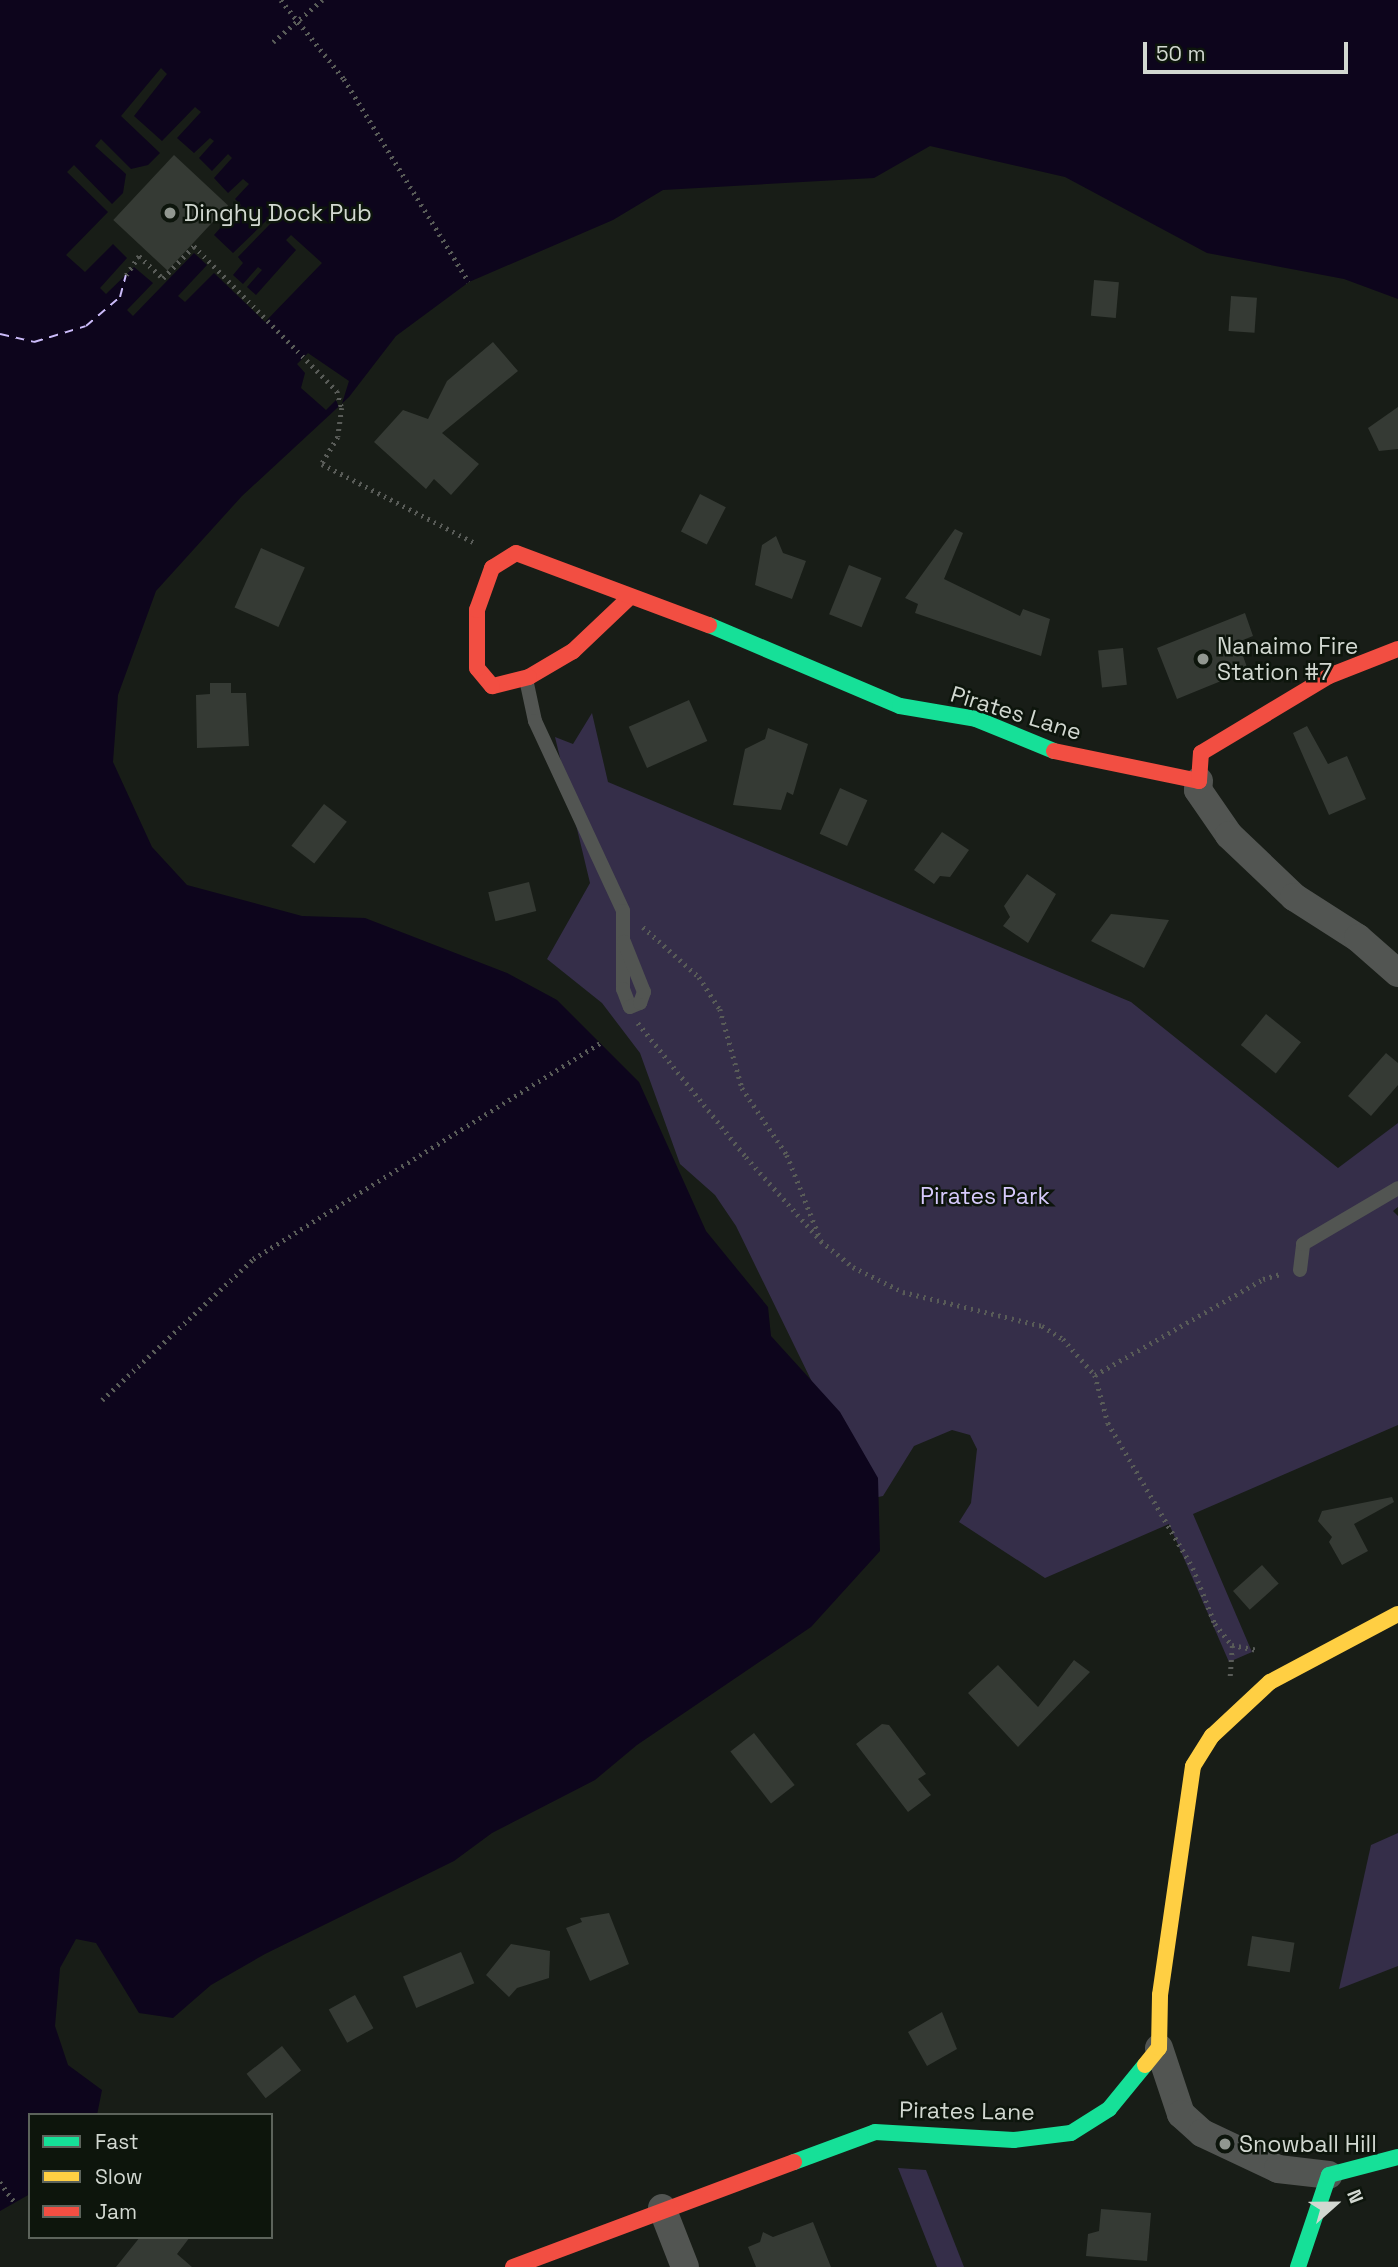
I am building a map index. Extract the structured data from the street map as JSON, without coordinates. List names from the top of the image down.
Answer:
{
  "streets": {
    "street": ["Pirates Lane"]
  },
  "parks": ["Pirates Park"],
  "places": ["Dinghy Dock Pub", "Nanaimo Fire Station #7", "Snowball Hill"],
  "legend": ["Fast", "Slow", "Jam"],
  "scale_bar": "50 m",
  "north": "right"
}
